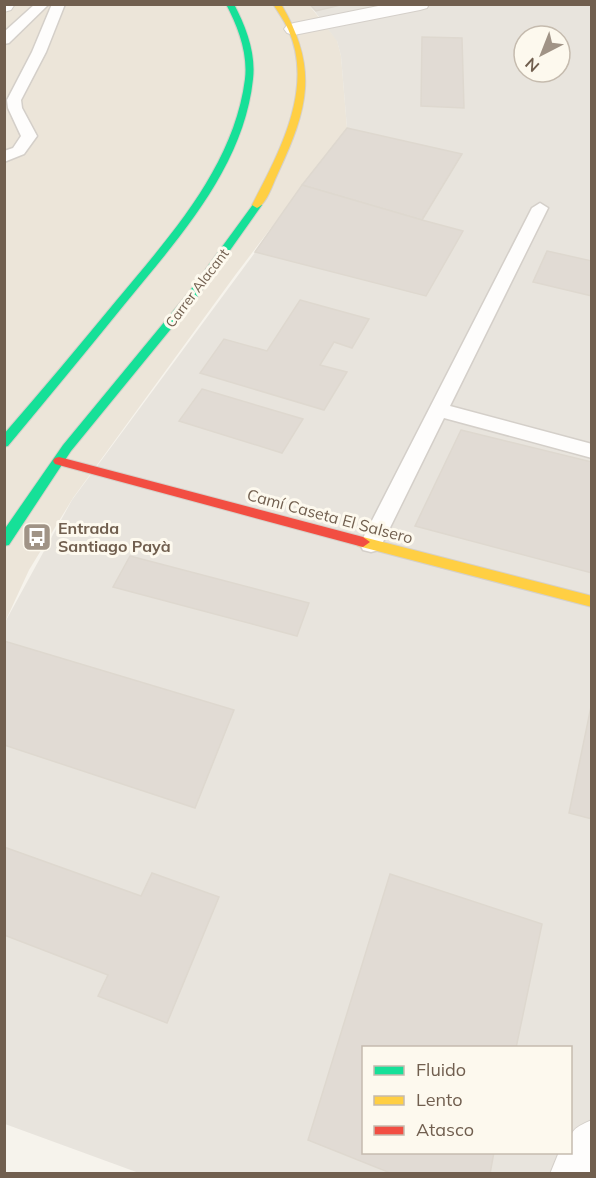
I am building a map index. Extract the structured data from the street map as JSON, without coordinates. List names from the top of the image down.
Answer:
{
  "streets": {
    "street": ["Carrer Alacant", "Camí Caseta El Salsero"]
  },
  "crossings": [
    ["Carrer Alacant", "Camí Caseta El Salsero"]
  ],
  "places": {
    "bus stop": ["Entrada Santiago Payà"]
  },
  "legend": ["Fluido", "Lento", "Atasco"],
  "north": "bottom left"
}
